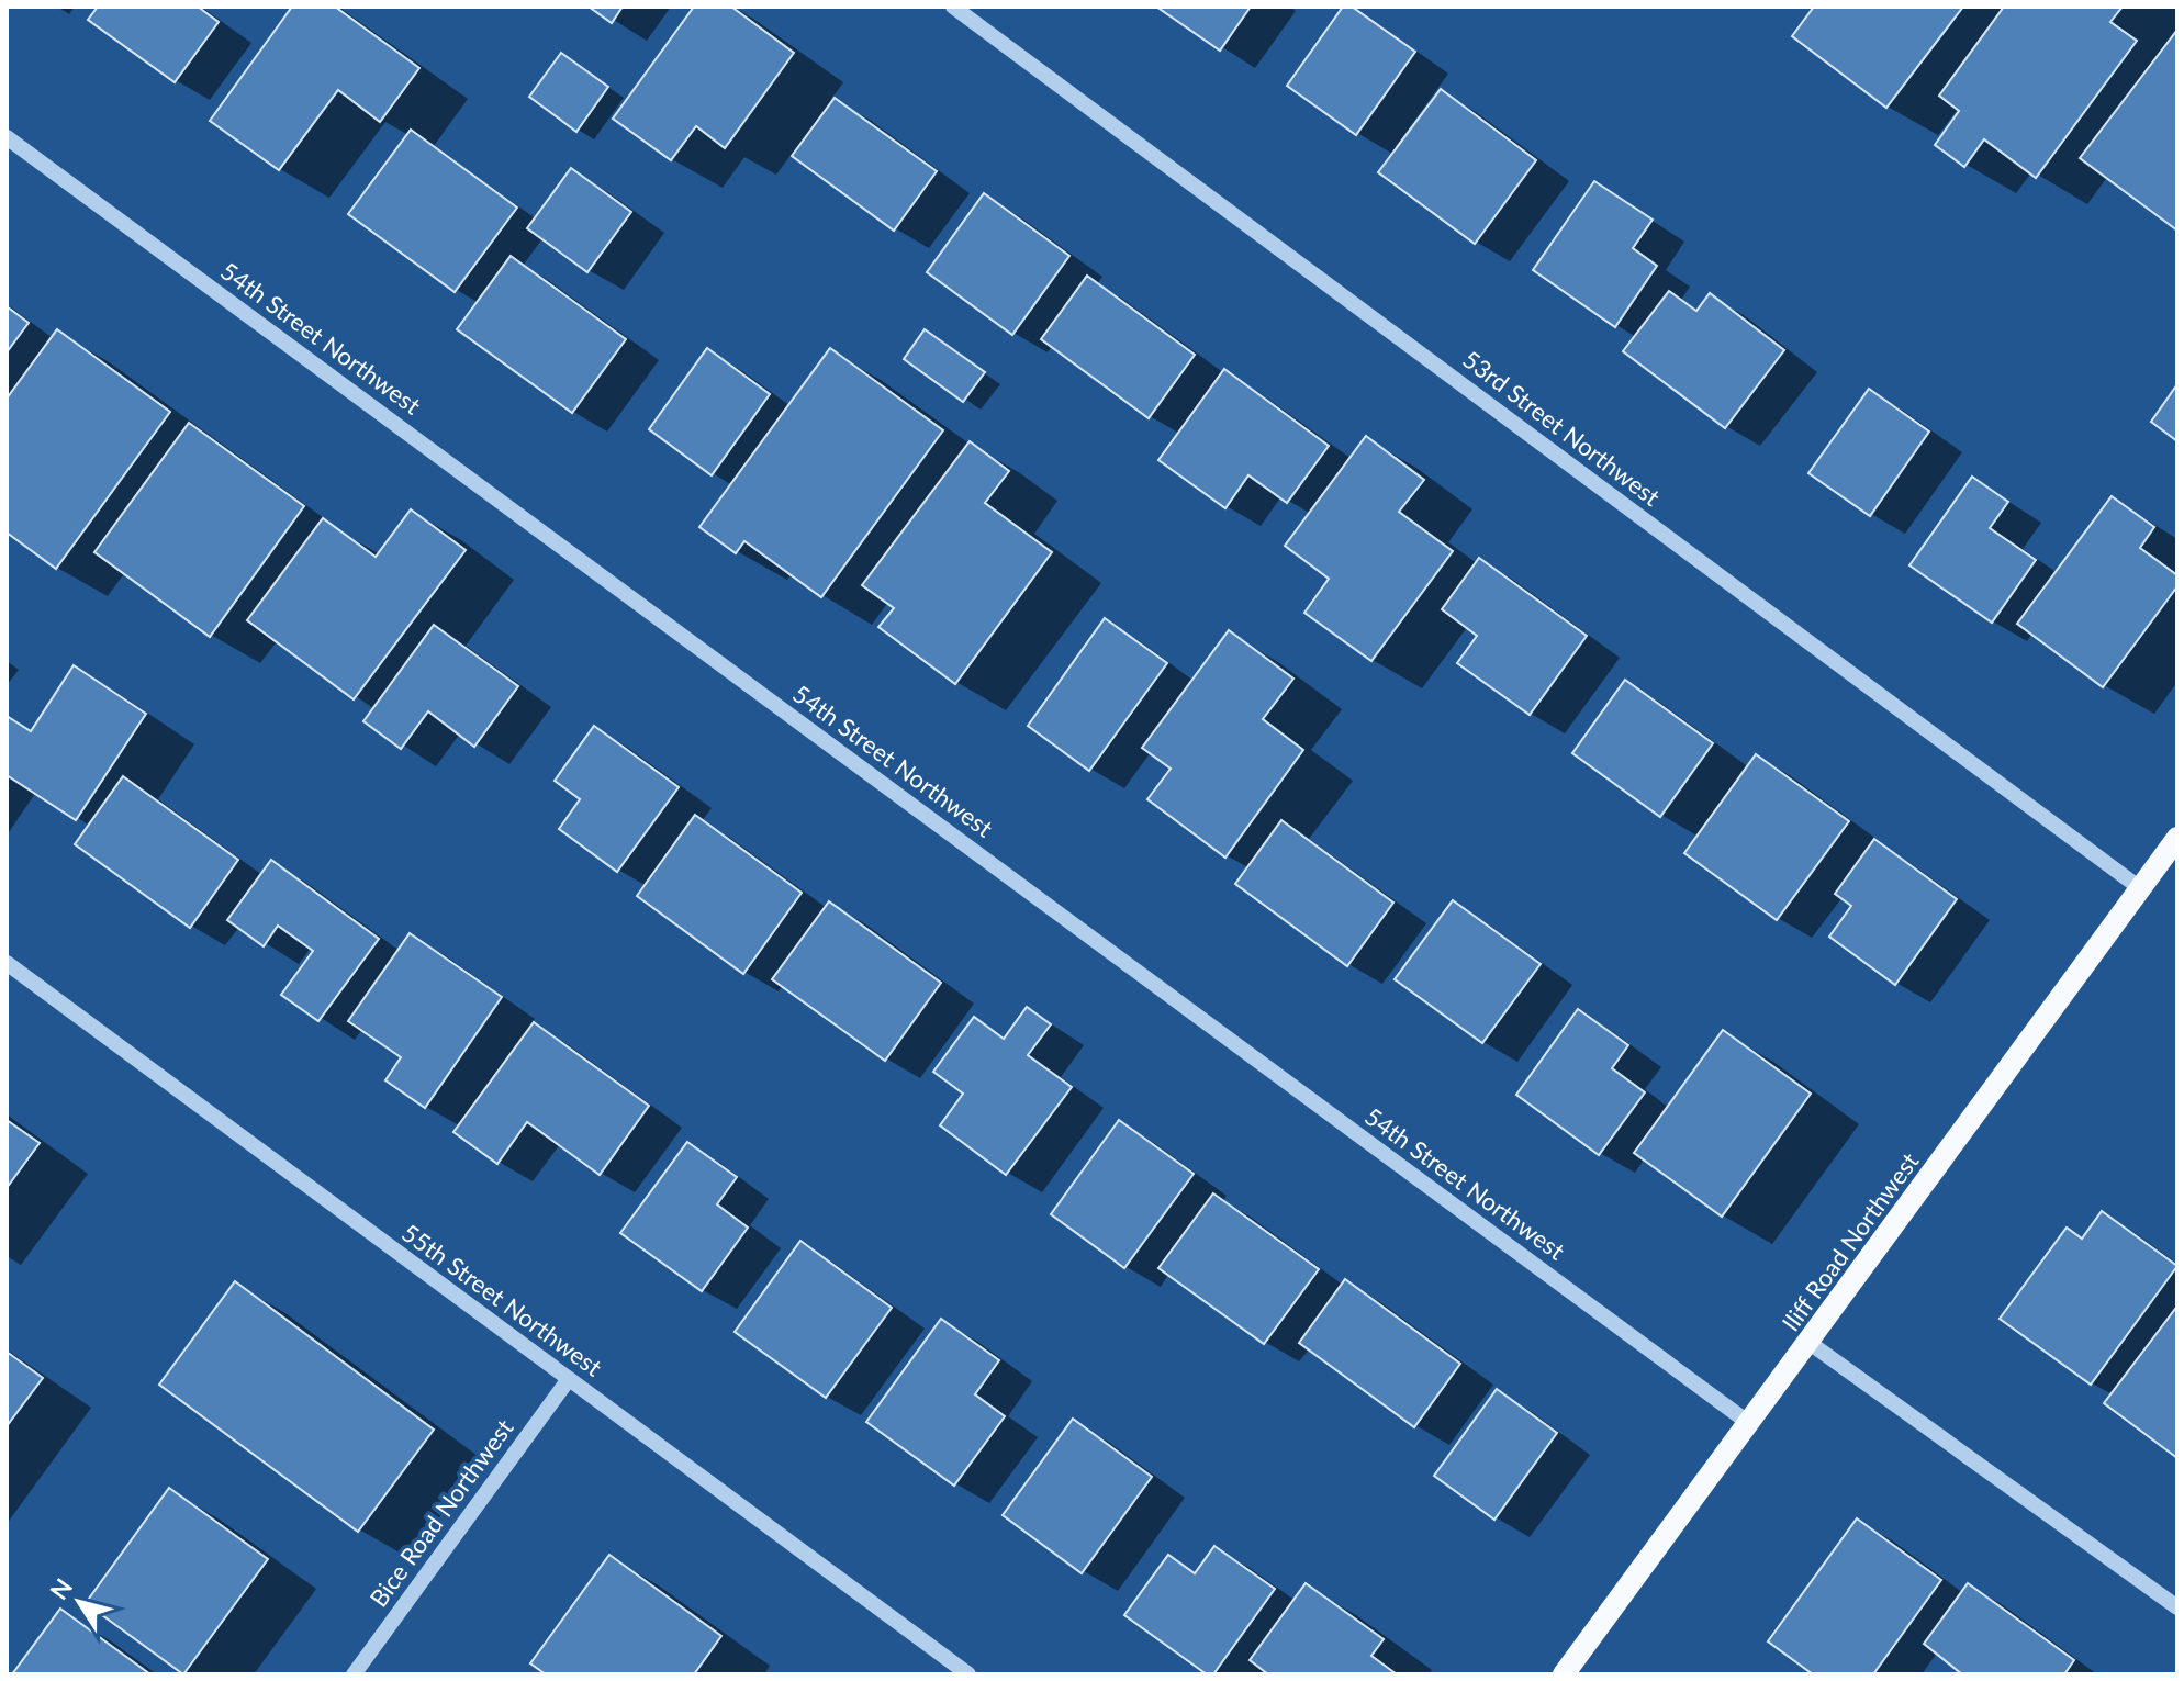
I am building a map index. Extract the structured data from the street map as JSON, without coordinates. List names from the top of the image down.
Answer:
{
  "streets": {
    "main road": ["Iliff Road Northwest"],
    "street": [
      "54th Street Northwest",
      "53rd Street Northwest",
      "55th Street Northwest",
      "Bice Road Northwest"
    ]
  },
  "crossings": [
    ["54th Street Northwest", "Iliff Road Northwest"],
    ["53rd Street Northwest", "Iliff Road Northwest"],
    ["55th Street Northwest", "Bice Road Northwest"]
  ],
  "north": "top left"
}
